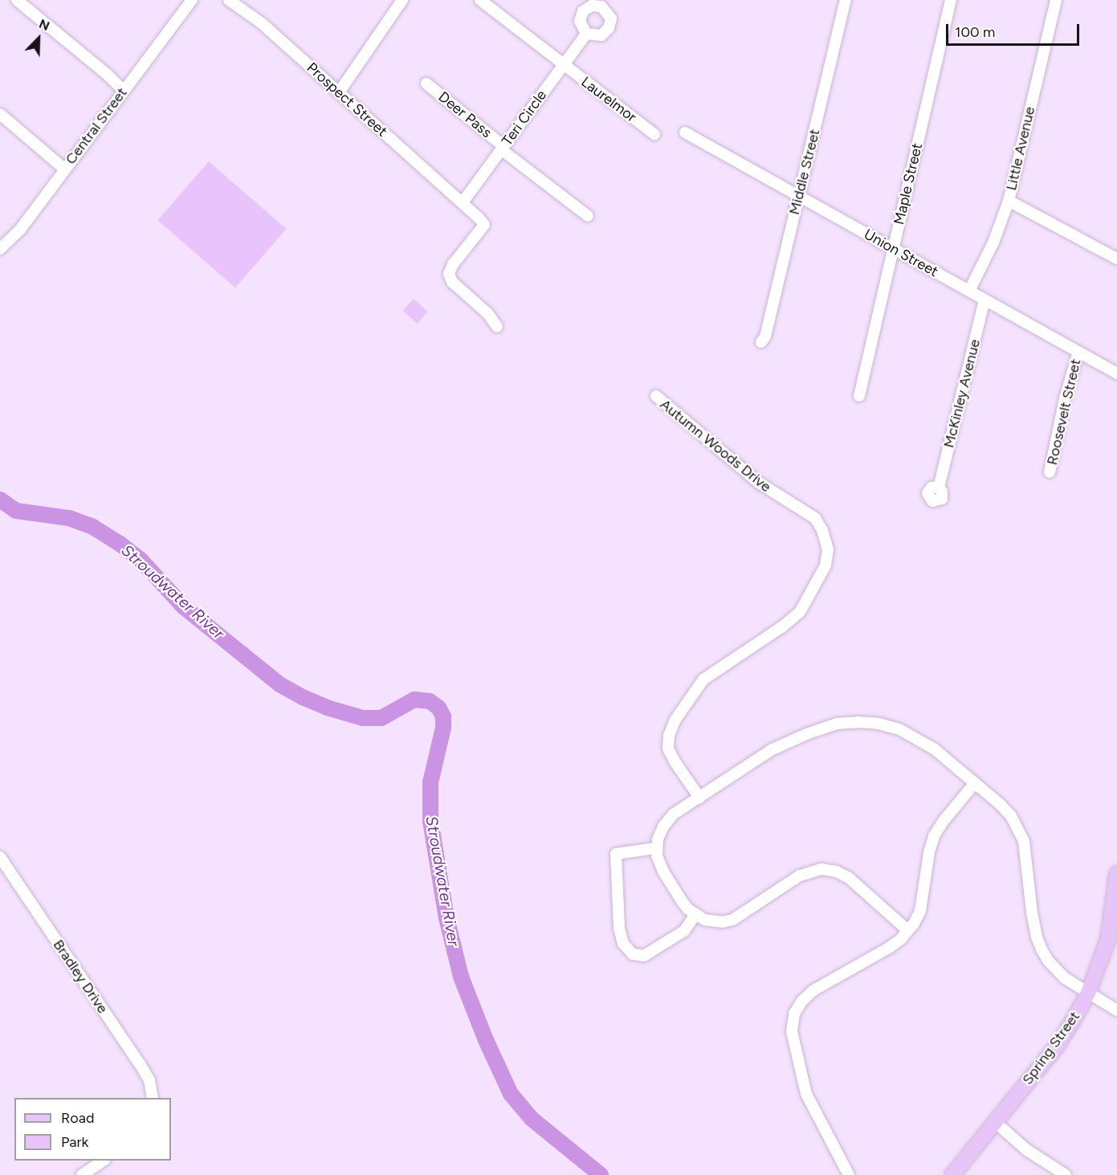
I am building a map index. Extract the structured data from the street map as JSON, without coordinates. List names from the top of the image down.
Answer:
{
  "streets": {
    "main road": ["Spring Street"],
    "street": [
      "Prospect Street",
      "Laurelmor",
      "Deer Pass",
      "Teri Circle",
      "Central Street",
      "Little Avenue",
      "Middle Street",
      "Maple Street",
      "Union Street",
      "McKinley Avenue",
      "Roosevelt Street",
      "Autumn Woods Drive",
      "Bradley Drive"
    ]
  },
  "crossings": [
    ["Prospect Street", "Teri Circle"],
    ["Laurelmor", "Teri Circle"],
    ["Deer Pass", "Teri Circle"],
    ["Little Avenue", "Union Street"],
    ["Middle Street", "Union Street"],
    ["Maple Street", "Union Street"],
    ["Union Street", "McKinley Avenue"],
    ["Union Street", "Roosevelt Street"]
  ],
  "water": ["Stroudwater River"],
  "legend": ["Road", "Park"],
  "scale_bar": "100 m",
  "north": "top right"
}
